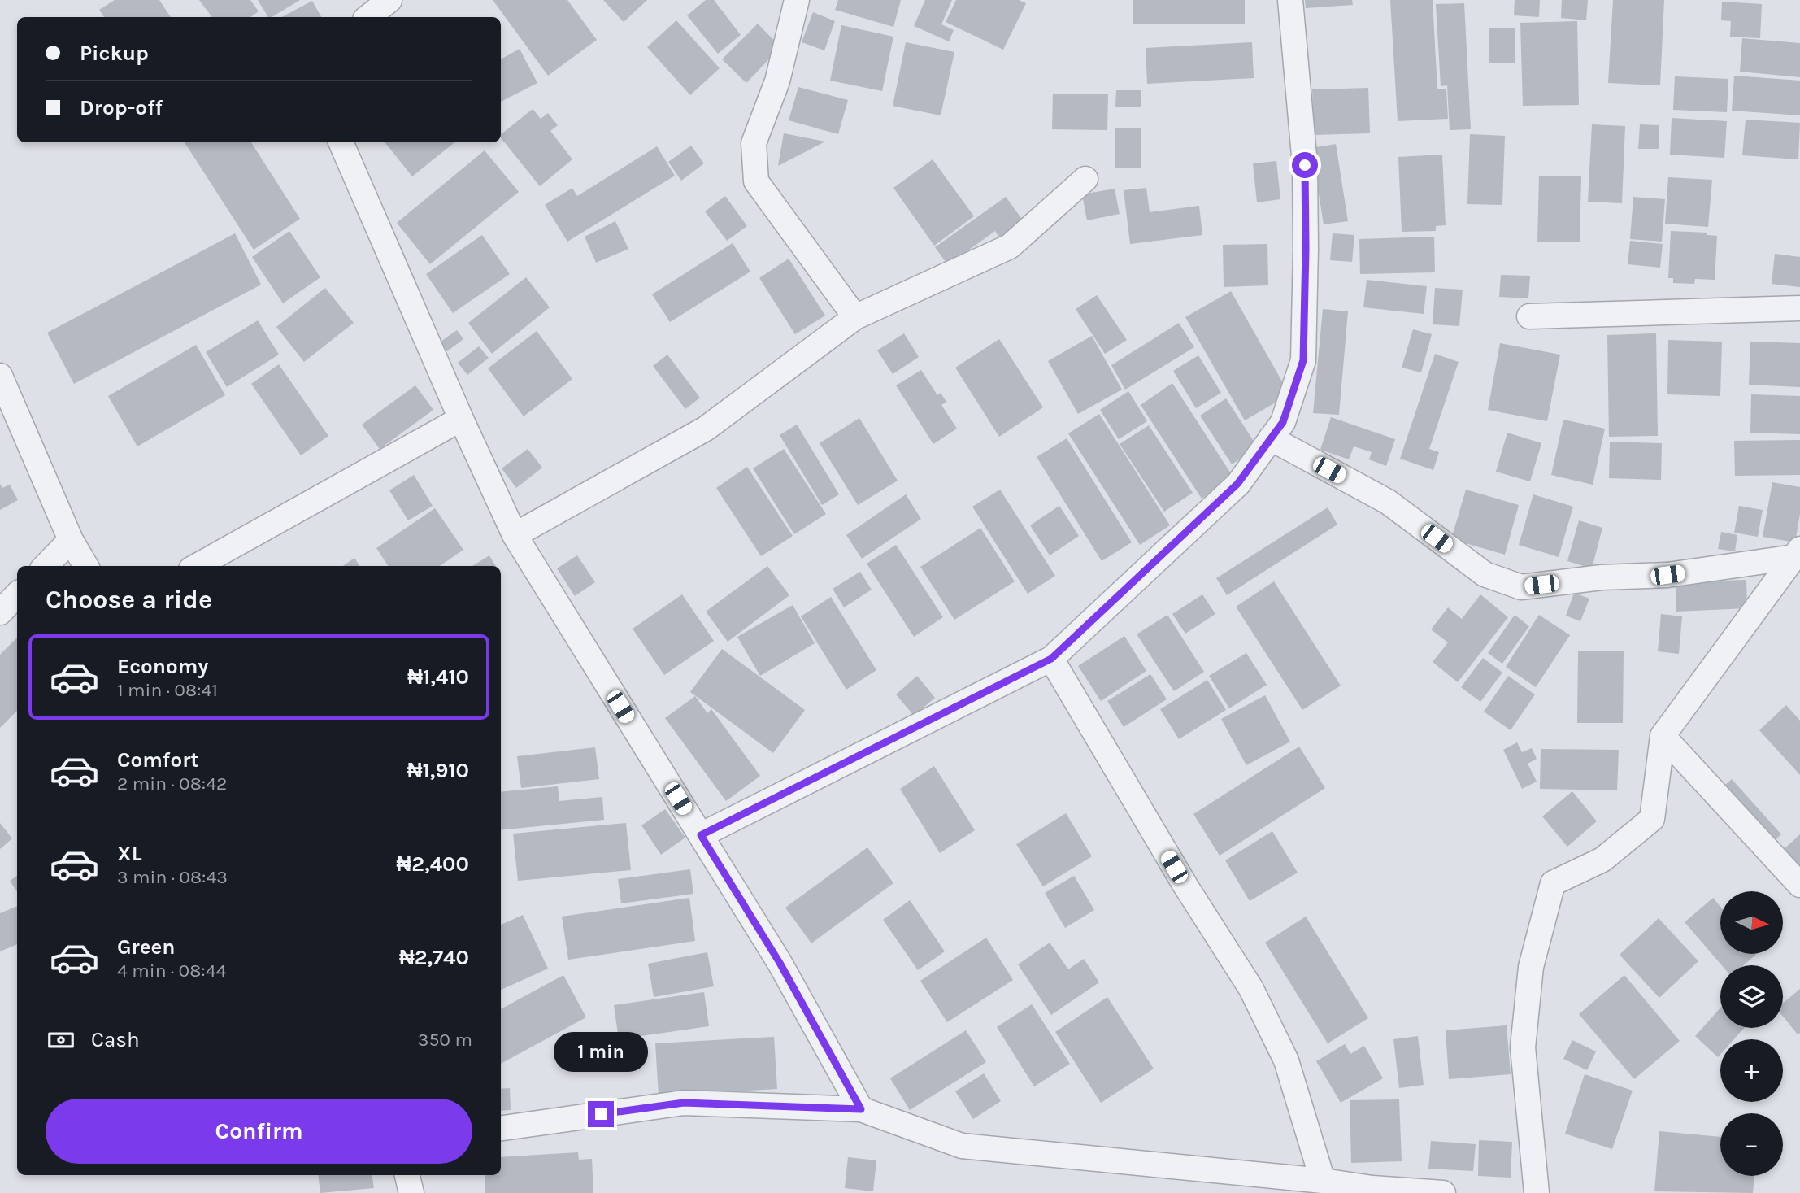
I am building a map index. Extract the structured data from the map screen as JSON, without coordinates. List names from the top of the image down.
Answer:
{
  "north": "right",
  "page": {
    "banner": ["Pickup", "Drop-off"],
    "heading": "Choose a ride",
    "list": [
      {
        "name": "Economy",
        "note": "1 min · 08:41",
        "value": "₦1,410"
      },
      {
        "name": "Comfort",
        "note": "2 min · 08:42",
        "value": "₦1,910"
      },
      {
        "name": "XL",
        "note": "3 min · 08:43",
        "value": "₦2,400"
      },
      {
        "name": "Green",
        "note": "4 min · 08:44",
        "value": "₦2,740"
      }
    ],
    "map_buttons": ["+", "−"],
    "pay": ["Cash", "350 m"],
    "bubble": "1 min",
    "buttons": "Confirm"
  }
}
